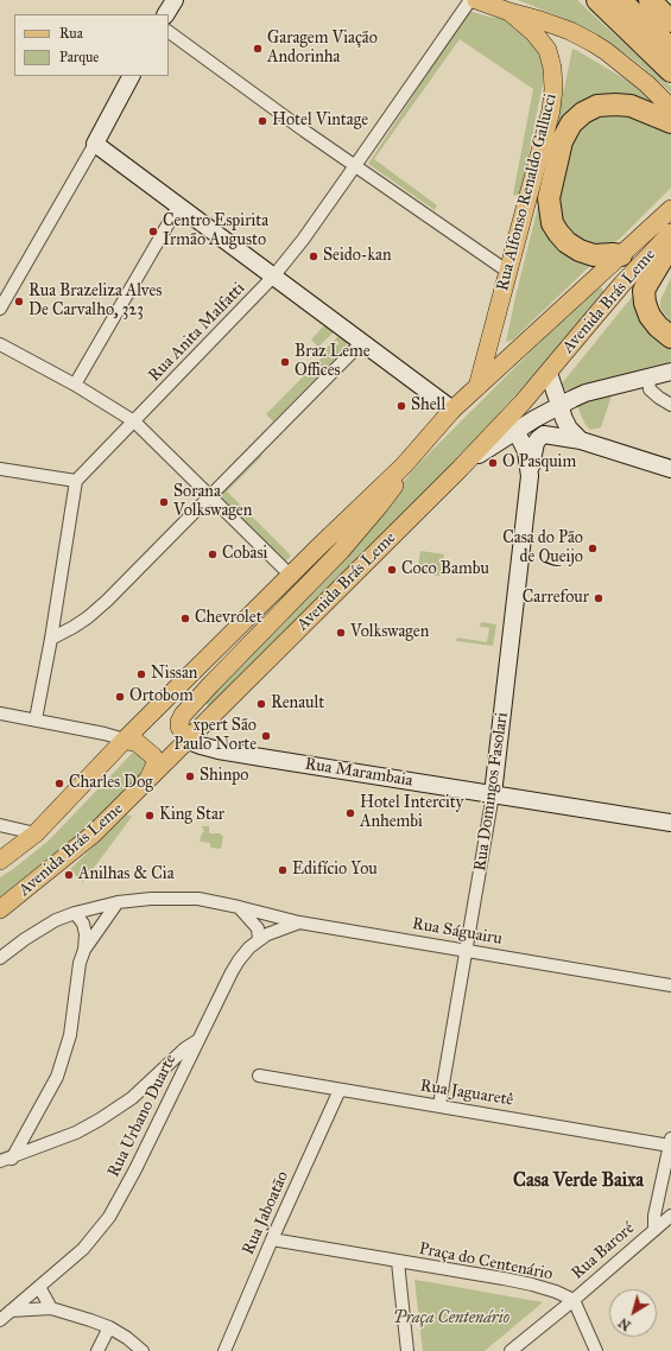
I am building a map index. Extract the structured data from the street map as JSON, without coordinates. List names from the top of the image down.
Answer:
{
  "streets": {
    "main road": ["Rua Alfonso Renaldo Gallucci", "Avenida Brás Leme"],
    "street": [
      "Rua Anita Malfatti",
      "Rua Marambaia",
      "Rua Domingos Fasolari",
      "Rua Ságuairu",
      "Rua Jaguaretê",
      "Rua Urbano Duarte",
      "Rua Jaboatão",
      "Rua Baroré",
      "Praça do Centenário"
    ]
  },
  "crossings": [
    ["Rua Alfonso Renaldo Gallucci", "Avenida Brás Leme"],
    ["Avenida Brás Leme", "Rua Marambaia"],
    ["Rua Marambaia", "Rua Domingos Fasolari"],
    ["Rua Domingos Fasolari", "Rua Ságuairu"],
    ["Rua Domingos Fasolari", "Rua Jaguaretê"],
    ["Rua Ságuairu", "Rua Urbano Duarte"],
    ["Rua Jaguaretê", "Rua Jaboatão"],
    ["Rua Baroré", "Praça do Centenário"]
  ],
  "districts": ["Casa Verde Baixa"],
  "parks": ["Praça Centenário"],
  "places": [
    "Garagem Viação Andorinha",
    "Hotel Vintage",
    "Centro Espirita Irmão Augusto",
    "Seido-kan",
    "Rua Brazeliza Alves De Carvalho, 323",
    "Braz Leme Offices",
    "Shell",
    "O Pasquim",
    "Sorana Volkswagen",
    "Casa do Pão de Queijo",
    "Cobasi",
    "Coco Bambu",
    "Carrefour",
    "Chevrolet",
    "Volkswagen",
    "Nissan",
    "Ortobom",
    "Renault",
    "xpert São Paulo Norte",
    "Shinpo",
    "Charles Dog",
    "Hotel Intercity Anhembi",
    "King Star",
    "Edifício You",
    "Anilhas & Cia"
  ],
  "legend": ["Rua", "Parque"],
  "north": "bottom left"
}
